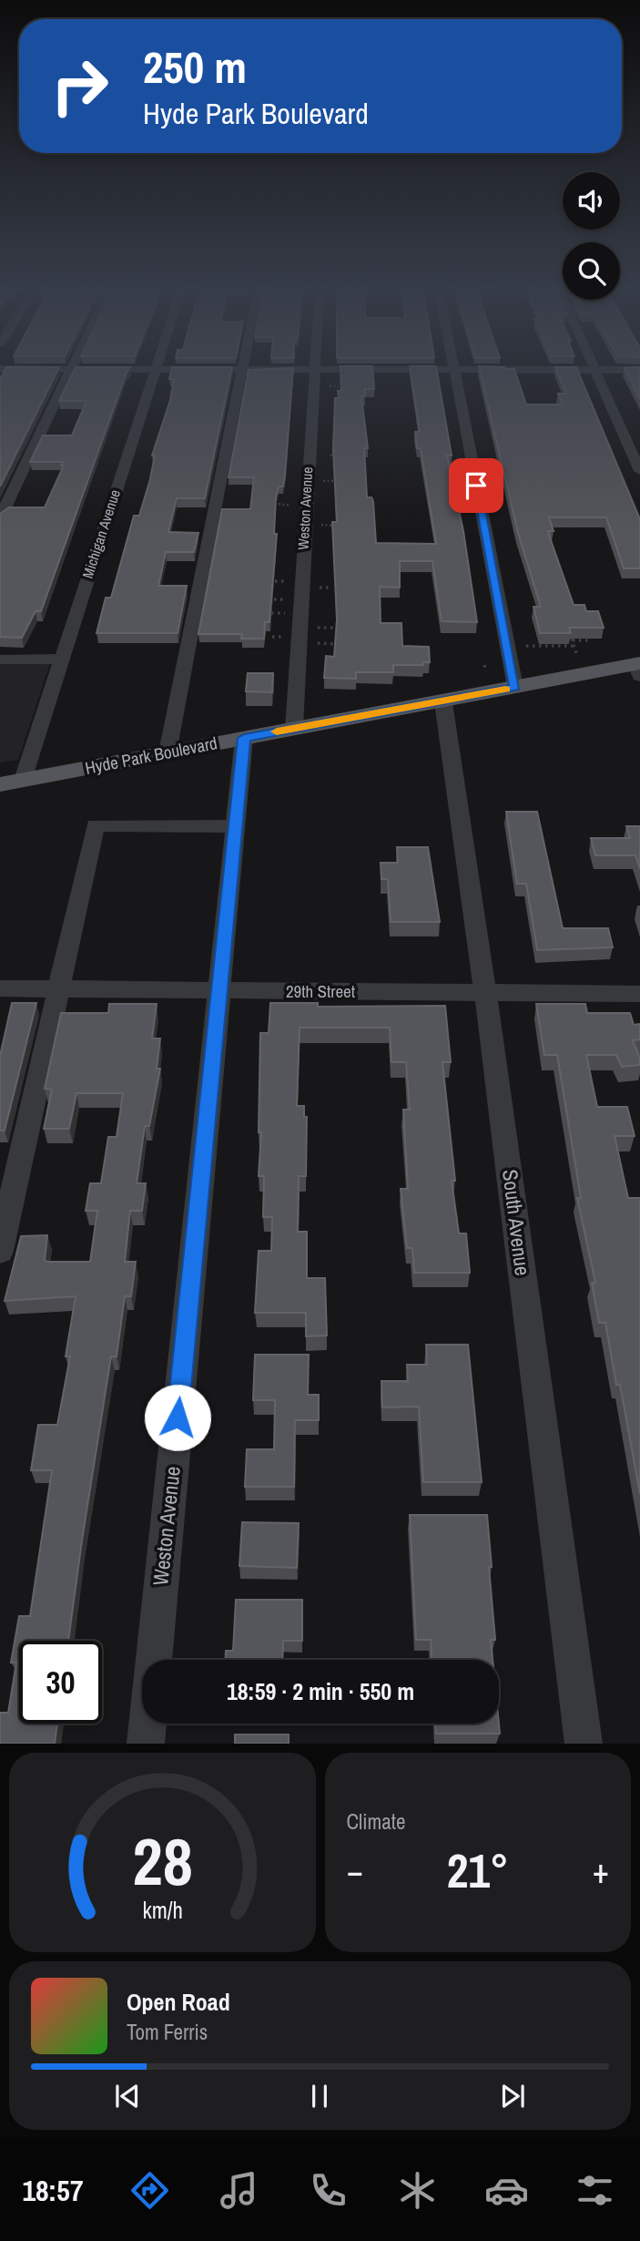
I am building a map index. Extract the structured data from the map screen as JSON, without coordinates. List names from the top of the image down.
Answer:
{
  "streets": {
    "main road": ["Hyde Park Boulevard"],
    "street": [
      "Weston Avenue",
      "Michigan Avenue",
      "29th Street",
      "South Avenue"
    ]
  },
  "crossings": [
    ["Weston Avenue", "Hyde Park Boulevard"],
    ["Weston Avenue", "29th Street"],
    ["Michigan Avenue", "Hyde Park Boulevard"],
    ["Hyde Park Boulevard", "South Avenue"],
    ["29th Street", "South Avenue"]
  ],
  "page": {
    "turn": ["250 m", "Hyde Park Boulevard"],
    "limit": "30",
    "trip": "18:59 · 2 min · 550 m",
    "tile": "Climate",
    "heat": ["−", "21°", "+"],
    "song": ["Open Road", "Tom Ferris"],
    "tabs": "18:57",
    "gauge": ["28", "km/h"]
  }
}
